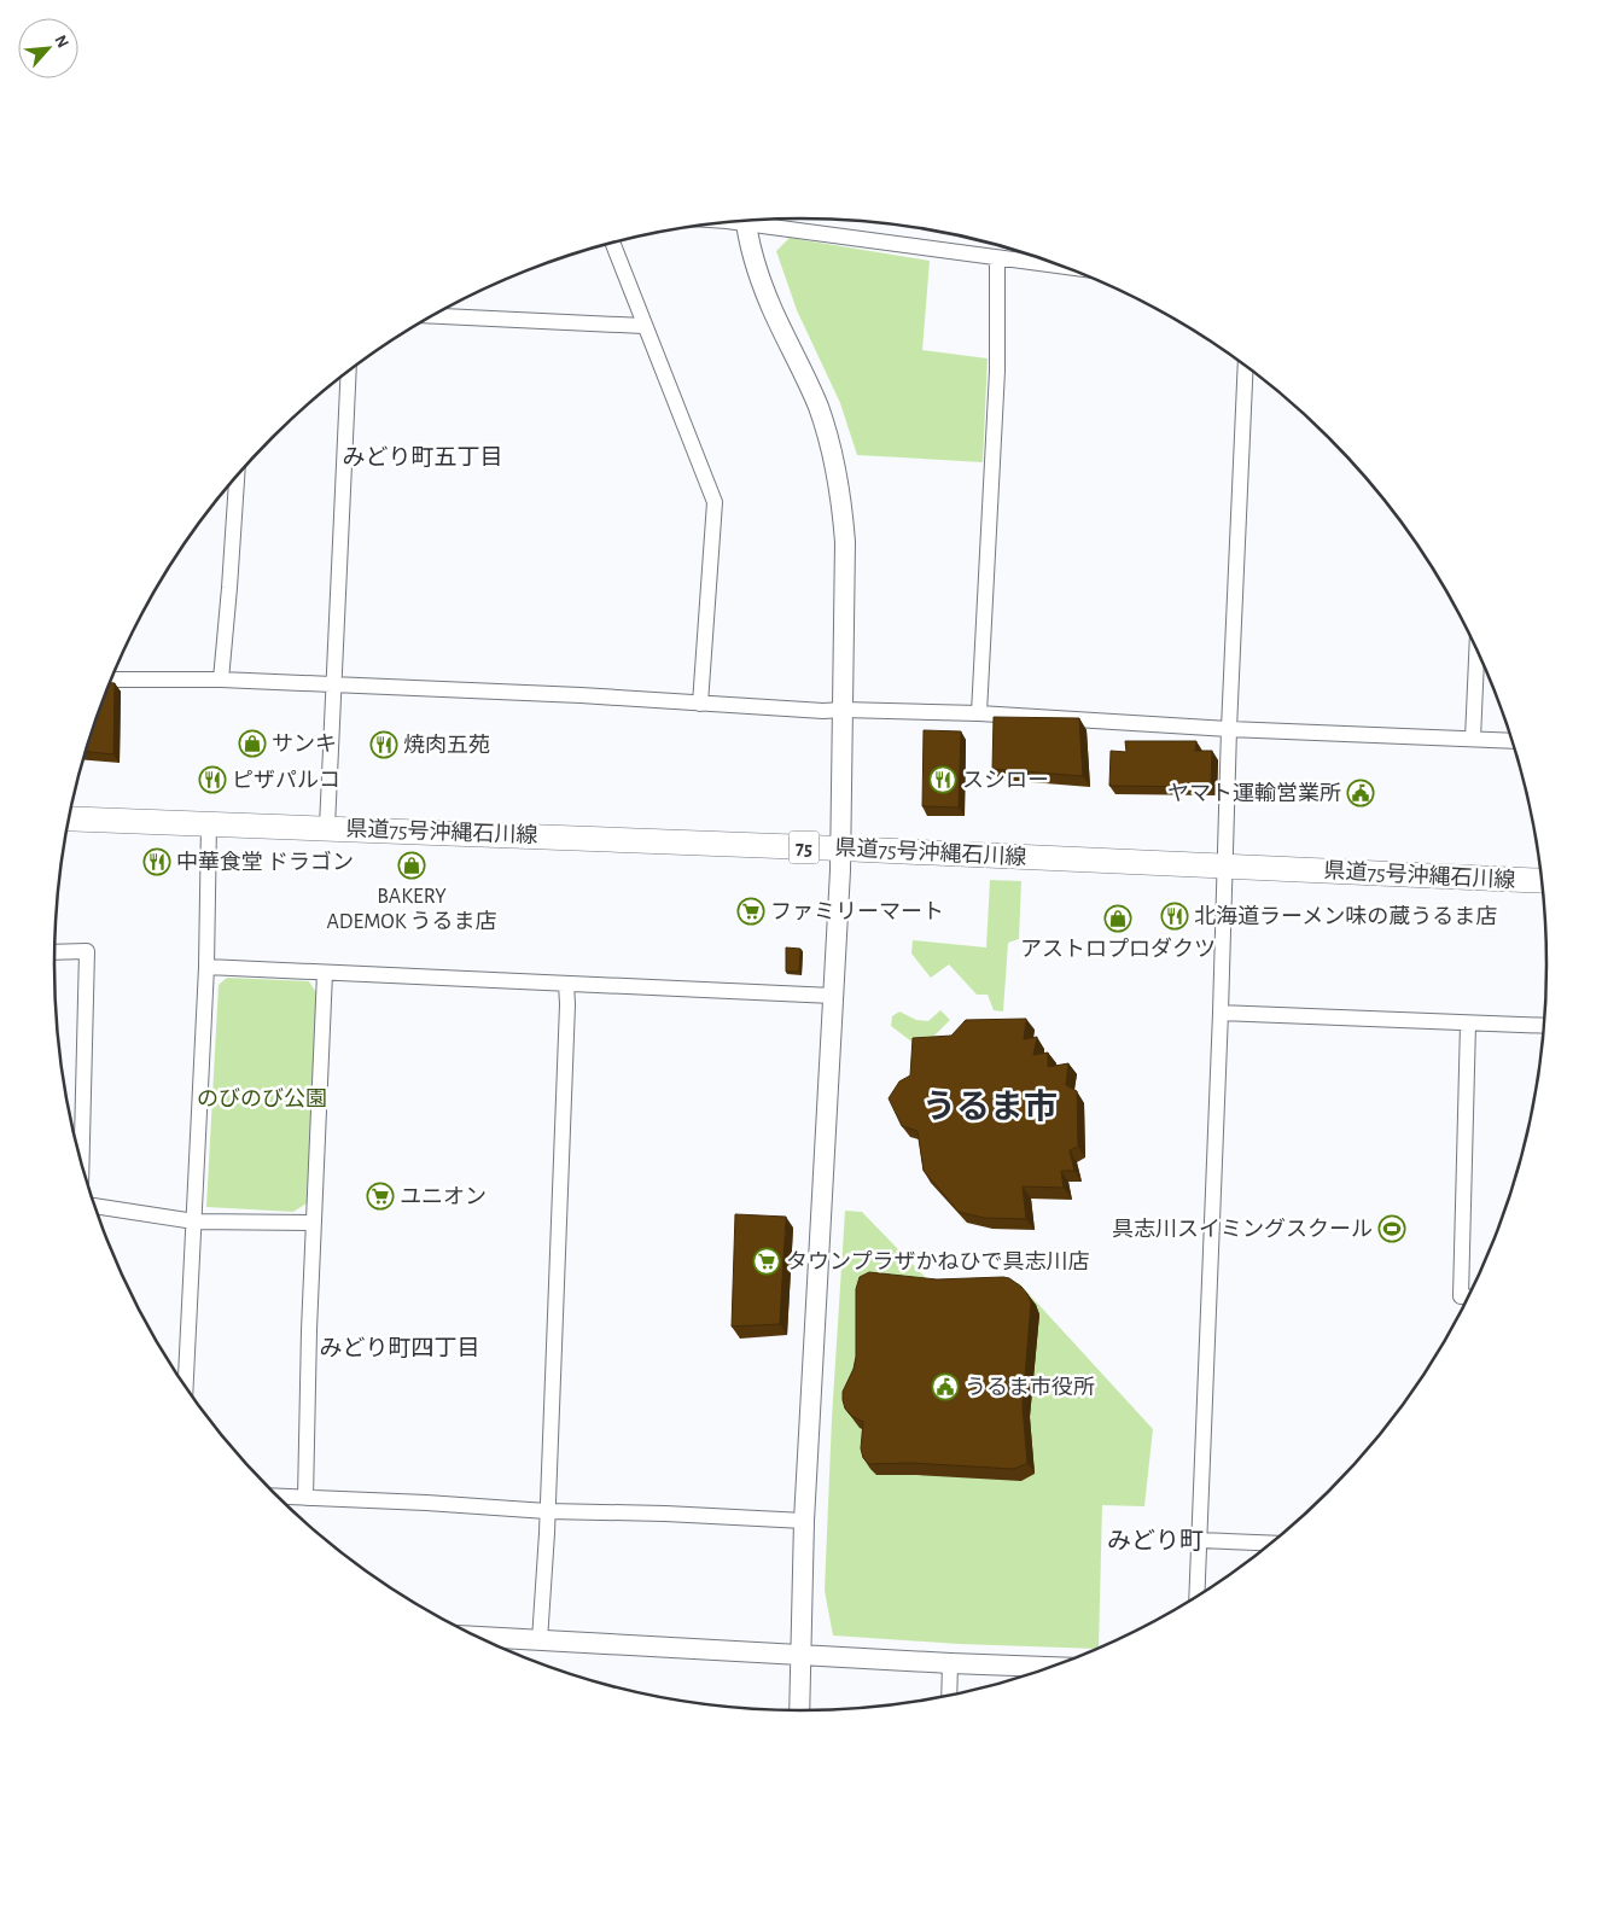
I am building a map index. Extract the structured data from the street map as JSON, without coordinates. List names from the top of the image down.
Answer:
{
  "streets": {
    "main road": ["県道75号沖縄石川線", "75"]
  },
  "districts": [
    "みどり町五丁目",
    "うるま市",
    "みどり町四丁目",
    "みどり町"
  ],
  "parks": ["のびのび公園"],
  "places": {
    "shop": ["サンキ", "BAKERY ADEMOK うるま店", "アストロプロダクツ"],
    "restaurant": [
      "焼肉五苑",
      "ピザパルコ",
      "スシロー",
      "中華食堂 ドラゴン",
      "北海道ラーメン味の蔵うるま店"
    ],
    "public building": ["ヤマト運輸営業所", "うるま市役所"],
    "supermarket": ["ファミリーマート", "ユニオン", "タウンプラザかねひで具志川店"],
    "sports": ["具志川スイミングスクール"]
  },
  "north": "top right"
}
